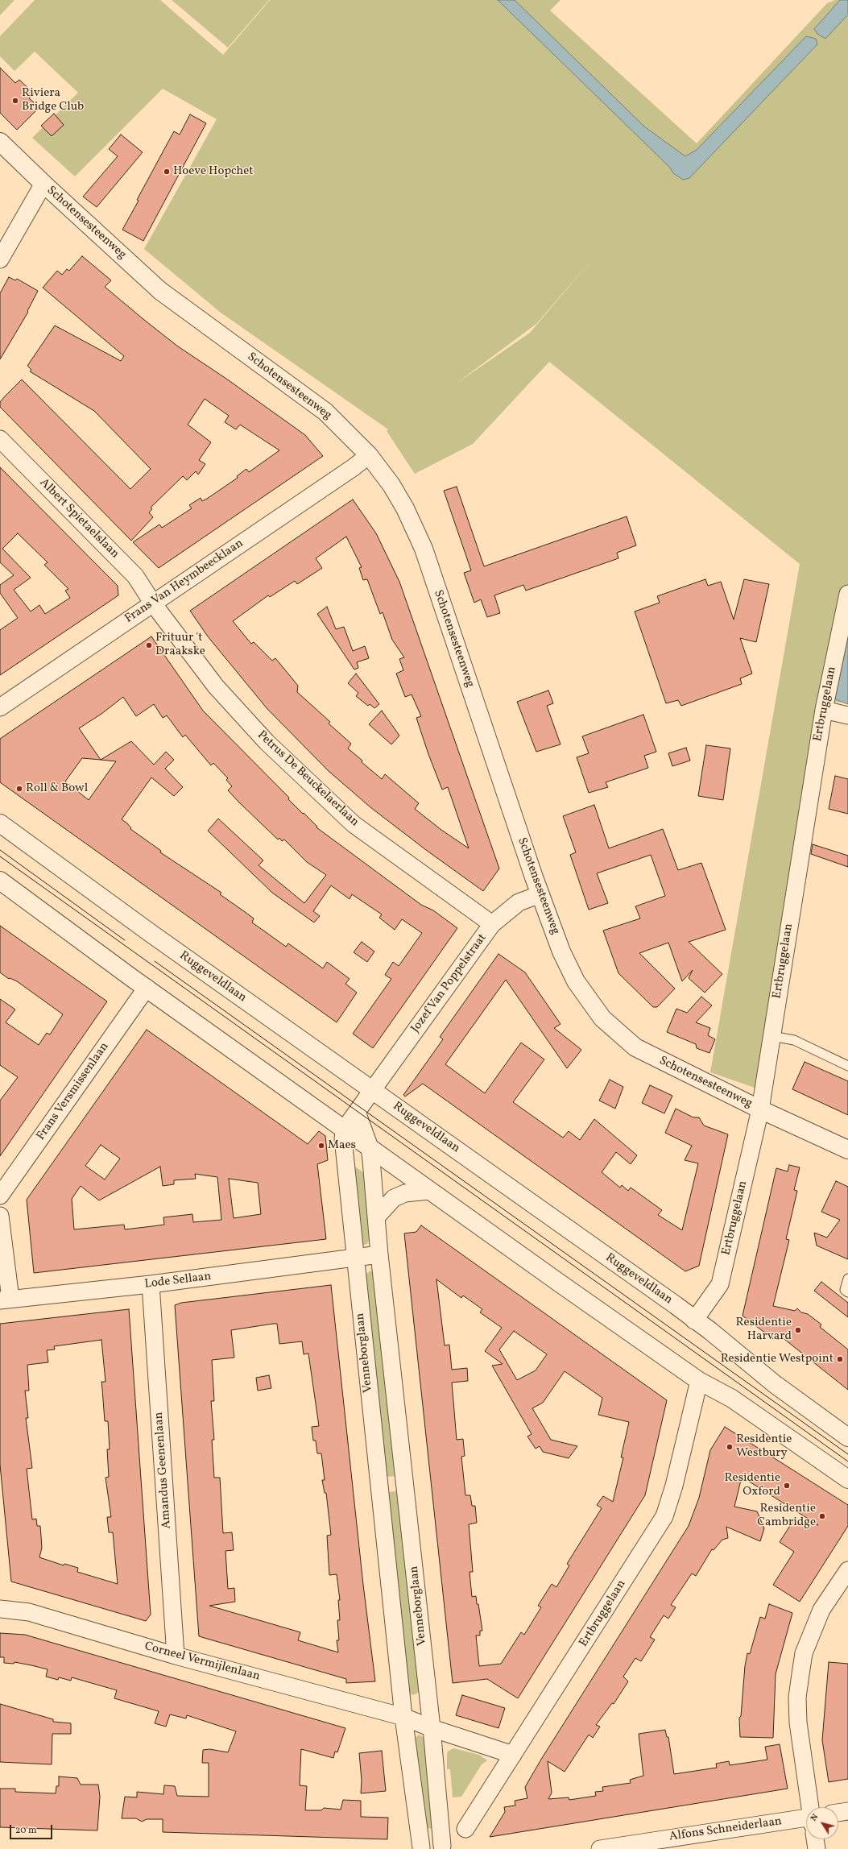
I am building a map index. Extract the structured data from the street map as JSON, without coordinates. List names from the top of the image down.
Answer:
{
  "streets": {
    "street": [
      "Schotensesteenweg",
      "Albert Spietaelslaan",
      "Frans Van Heymbeecklaan",
      "Ertbruggelaan",
      "Petrus De Beuckelaerlaan",
      "Ruggeveldlaan",
      "Jozef Van Poppelstraat",
      "Frans Versmissenlaan",
      "Lode Sellaan",
      "Venneborglaan",
      "Amandus Geenenlaan",
      "Corneel Vermijlenlaan",
      "Alfons Schneiderlaan"
    ]
  },
  "crossings": [
    ["Schotensesteenweg", "Frans Van Heymbeecklaan"],
    ["Schotensesteenweg", "Ertbruggelaan"],
    ["Schotensesteenweg", "Jozef Van Poppelstraat"],
    ["Albert Spietaelslaan", "Frans Van Heymbeecklaan"],
    ["Albert Spietaelslaan", "Petrus De Beuckelaerlaan"],
    ["Frans Van Heymbeecklaan", "Petrus De Beuckelaerlaan"],
    ["Ertbruggelaan", "Ruggeveldlaan"],
    ["Petrus De Beuckelaerlaan", "Jozef Van Poppelstraat"],
    ["Ruggeveldlaan", "Jozef Van Poppelstraat"],
    ["Lode Sellaan", "Venneborglaan"],
    ["Lode Sellaan", "Amandus Geenenlaan"],
    ["Venneborglaan", "Corneel Vermijlenlaan"],
    ["Amandus Geenenlaan", "Corneel Vermijlenlaan"]
  ],
  "places": [
    "Riviera Bridge Club",
    "Hoeve Hopchet",
    "Frituur 't Draakske",
    "Roll & Bowl",
    "Maes",
    "Residentie Harvard",
    "Residentie Westpoint",
    "Residentie Westbury",
    "Residentie Oxford",
    "Residentie Cambridge"
  ],
  "scale_bar": "20 m",
  "north": "top left"
}
